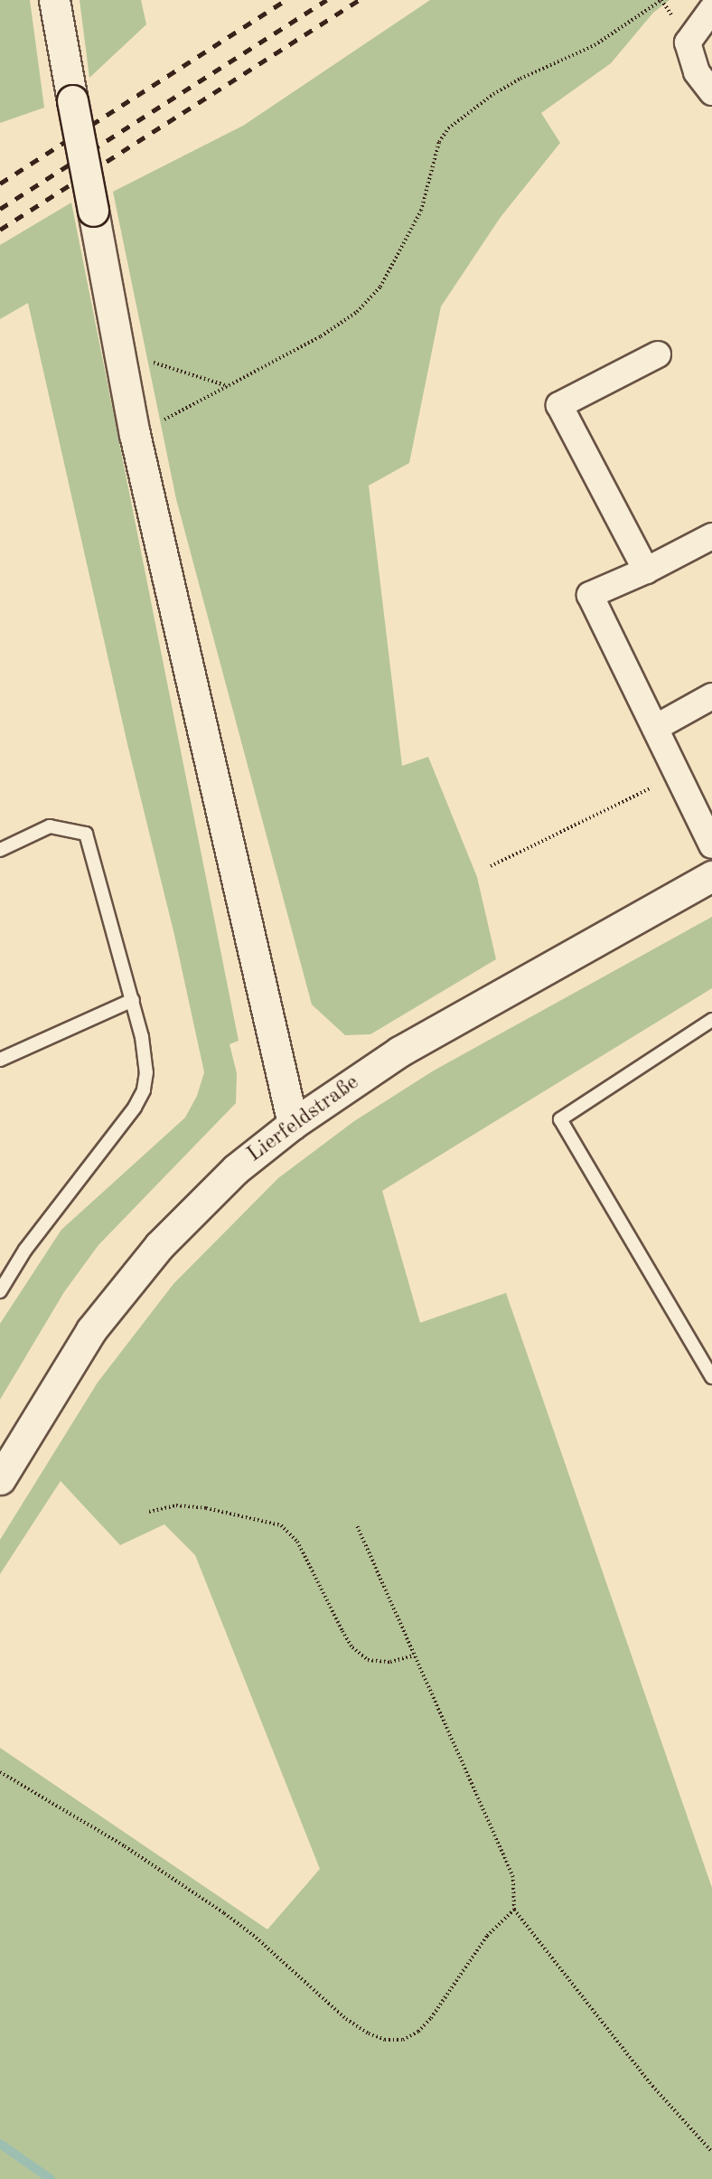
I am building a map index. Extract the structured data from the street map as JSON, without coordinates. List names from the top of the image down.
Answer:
{
  "streets": {
    "street": ["Lierfeldstraße"]
  }
}
